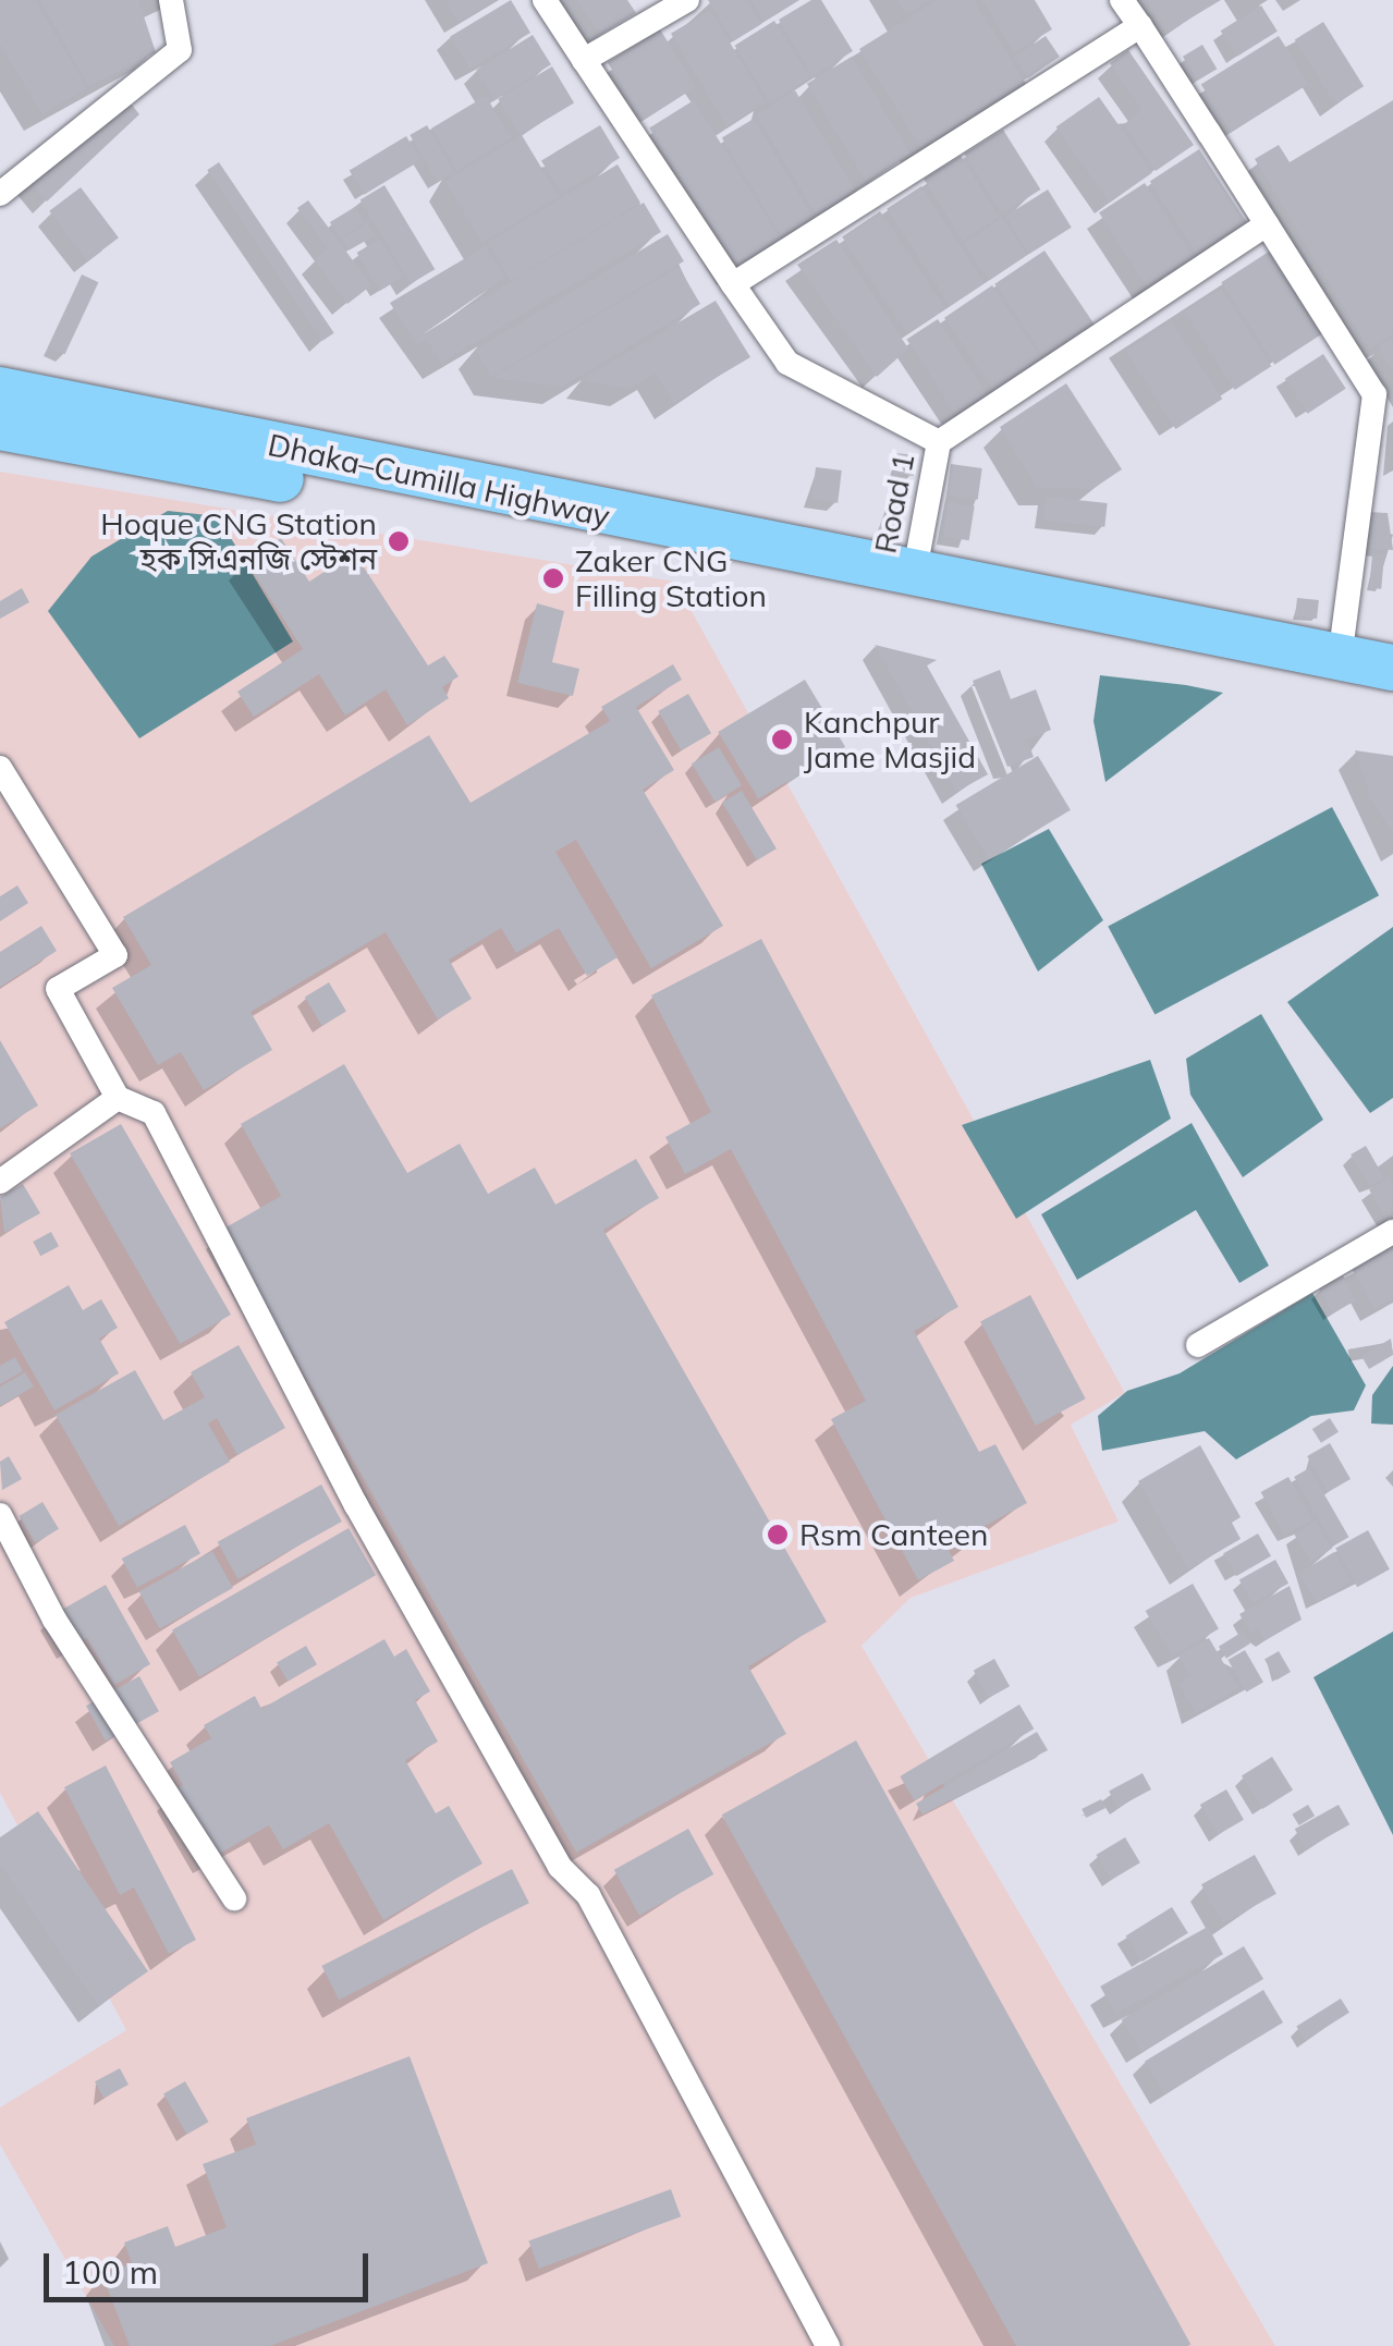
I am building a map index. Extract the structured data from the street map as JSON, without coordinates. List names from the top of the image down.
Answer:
{
  "streets": {
    "highway": ["Dhaka–Cumilla Highway"],
    "street": ["Road 1"]
  },
  "crossings": [
    ["Dhaka–Cumilla Highway", "Road 1"]
  ],
  "places": [
    "Hoque CNG Station হক সিএনজি স্টেশন",
    "Zaker CNG Filling Station",
    "Kanchpur Jame Masjid",
    "Rsm Canteen"
  ],
  "scale_bar": "100 m"
}
